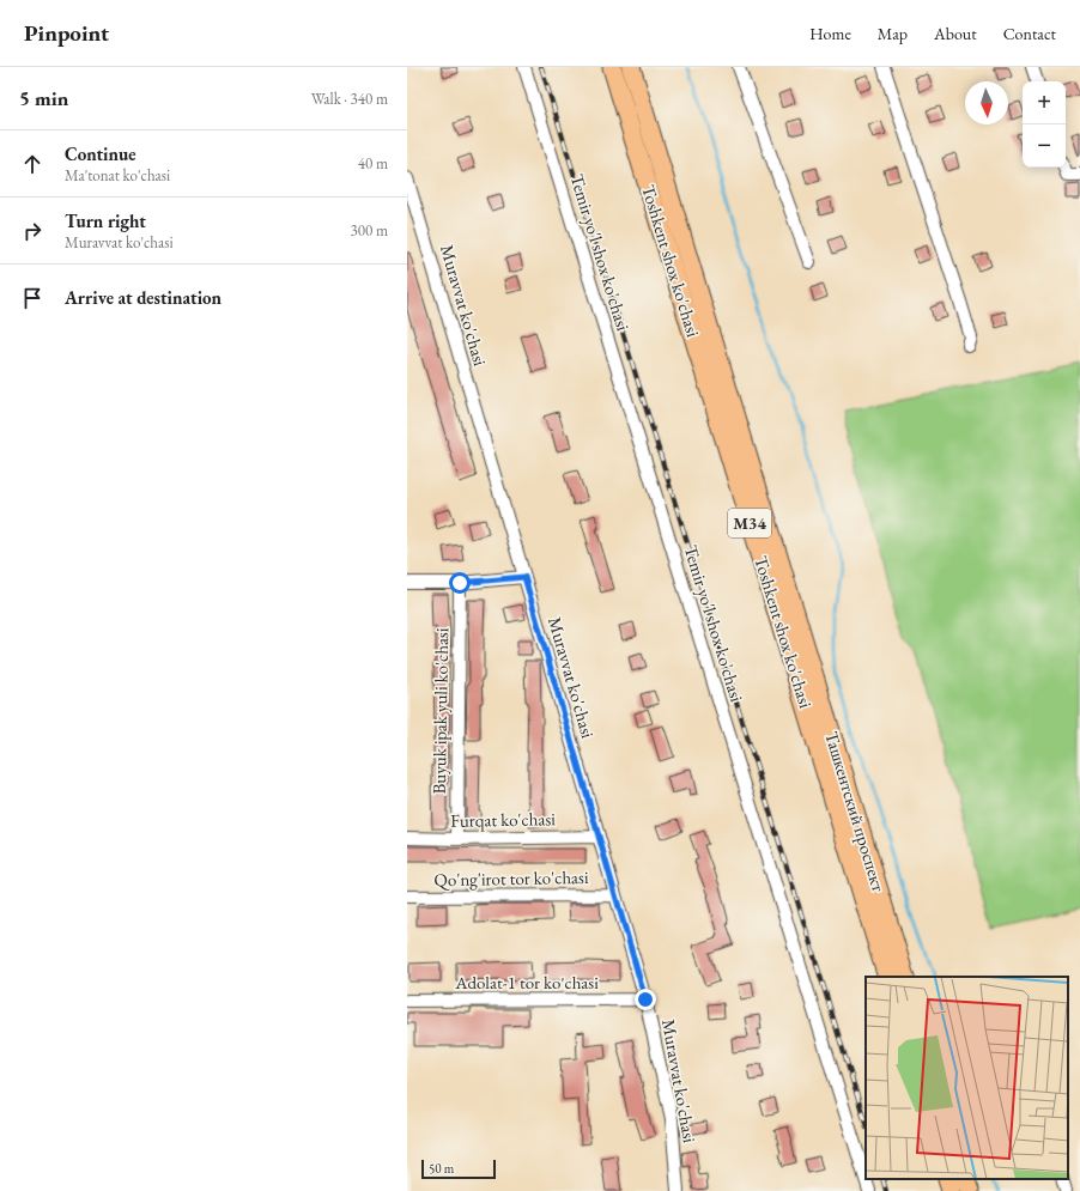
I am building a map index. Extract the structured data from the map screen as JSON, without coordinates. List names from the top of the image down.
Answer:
{
  "streets": {
    "highway": ["Toshkent shox ko'chasi", "M34", "Ташкентский проспект"],
    "street": [
      "Temir yo'l shox ko'chasi",
      "Muravvat ko'chasi",
      "Buyuk ipak yuli ko'chasi",
      "Furqat ko'chasi",
      "Qo'ng'irot tor ko'chasi",
      "Adolat-1 tor ko'chasi"
    ]
  },
  "crossings": [
    ["Muravvat ko'chasi", "Furqat ko'chasi"],
    ["Muravvat ko'chasi", "Qo'ng'irot tor ko'chasi"],
    ["Muravvat ko'chasi", "Adolat-1 tor ko'chasi"],
    ["Buyuk ipak yuli ko'chasi", "Furqat ko'chasi"]
  ],
  "scale_bar": "50 m",
  "north": "bottom",
  "page": {
    "header": "Pinpoint",
    "nav": [
      "Home",
      "Map",
      "About",
      "Contact"
    ],
    "heading": ["5 min", "Walk · 340 m"],
    "map_buttons": ["+", "−"],
    "list": [
      ["Continue", "Ma'tonat ko'chasi", "40 m"],
      ["Turn right", "Muravvat ko'chasi", "300 m"],
      "Arrive at destination"
    ],
    "scale": "50 m"
  }
}
